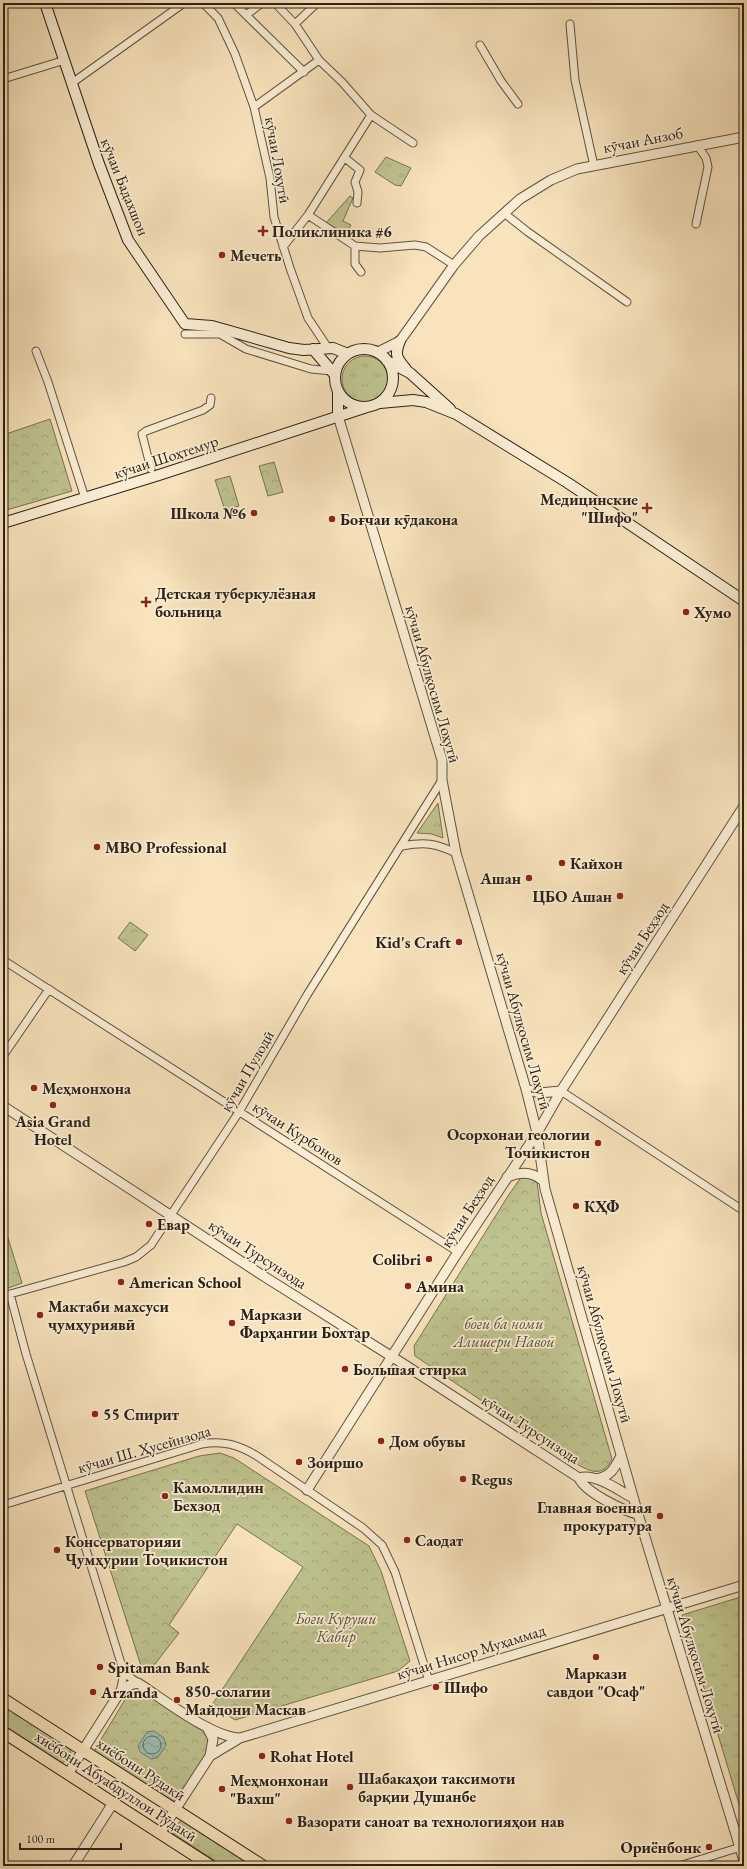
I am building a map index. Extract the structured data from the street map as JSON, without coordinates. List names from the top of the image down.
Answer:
{
  "streets": {
    "highway": ["хиёбони Рӯдакӣ", "хиёбони Абуабдуллои Рӯдакӣ"],
    "main road": ["кӯчаи Бадахшон", "кӯчаи Шоҳтемур"],
    "street": [
      "кӯчаи Анзоб",
      "кӯчаи Лоҳутӣ",
      "кӯчаи Абулқосим Лоҳутӣ",
      "кӯчаи Беҳзод",
      "кӯчаи Пулодӣ",
      "кӯчаи Курбонов",
      "кӯчаи Турсунзода",
      "кӯчаи Ш. Ҳусейнзода",
      "кӯчаи Нисор Муҳаммад"
    ]
  },
  "crossings": [
    ["кӯчаи Лоҳутӣ", "кӯчаи Бадахшон"],
    ["кӯчаи Бадахшон", "кӯчаи Шоҳтемур"],
    ["кӯчаи Шоҳтемур", "кӯчаи Абулқосим Лоҳутӣ"],
    ["кӯчаи Абулқосим Лоҳутӣ", "кӯчаи Беҳзод"],
    ["кӯчаи Абулқосим Лоҳутӣ", "кӯчаи Пулодӣ"],
    ["кӯчаи Абулқосим Лоҳутӣ", "кӯчаи Турсунзода"],
    ["кӯчаи Абулқосим Лоҳутӣ", "кӯчаи Нисор Муҳаммад"],
    ["кӯчаи Беҳзод", "кӯчаи Курбонов"],
    ["кӯчаи Беҳзод", "кӯчаи Турсунзода"],
    ["кӯчаи Беҳзод", "кӯчаи Ш. Ҳусейнзода"],
    ["кӯчаи Пулодӣ", "кӯчаи Курбонов"],
    ["кӯчаи Пулодӣ", "кӯчаи Турсунзода"],
    ["кӯчаи Ш. Ҳусейнзода", "кӯчаи Нисор Муҳаммад"],
    ["кӯчаи Нисор Муҳаммад", "хиёбони Рӯдакӣ"],
    ["кӯчаи Нисор Муҳаммад", "хиёбони Абуабдуллои Рӯдакӣ"]
  ],
  "parks": ["боғи ба номи Алишери Навоӣ", "Боғи Куруши Кабир"],
  "places": {
    "health": ["Поликлиника #6", "Медицинские \"Шифо\"", "Детская туберкулёзная больница"],
    "other": [
      "Мечеть",
      "Школа №6",
      "Боғчаи кӯдакона",
      "Хумо",
      "MBO Professional",
      "Кайхон",
      "Ашан",
      "ЦБО Ашан",
      "Kid's Craft",
      "Меҳмонхона",
      "Asia Grand Hotel",
      "Осорхонаи геологии Точикистон",
      "КҲФ",
      "Евар",
      "Colibri",
      "American School",
      "Амина",
      "Мактаби махсуси ҷумҳуриявӣ",
      "Маркази Фарҳангии Бохтар",
      "Большая стирка",
      "55 Спирит",
      "Дом обувы",
      "Зоиршо",
      "Regus",
      "Камоллидин Бехзод",
      "Главная военная прокуратура",
      "Саодат",
      "Консерваторияи Ҷумҳурии Тоҷикистон",
      "Маркази савдои \"Осаф\"",
      "Spitaman Bank",
      "Шифо",
      "Arzanda",
      "850-солагии Майдони Маскав",
      "Rohat Hotel",
      "Шабакаҳои таксимоти барқии Душанбе",
      "Меҳмонхонаи \"Вахш\"",
      "Вазорати саноат ва технологияҳои нав",
      "Ориёнбонк"
    ]
  },
  "scale_bar": "100 m"
}
